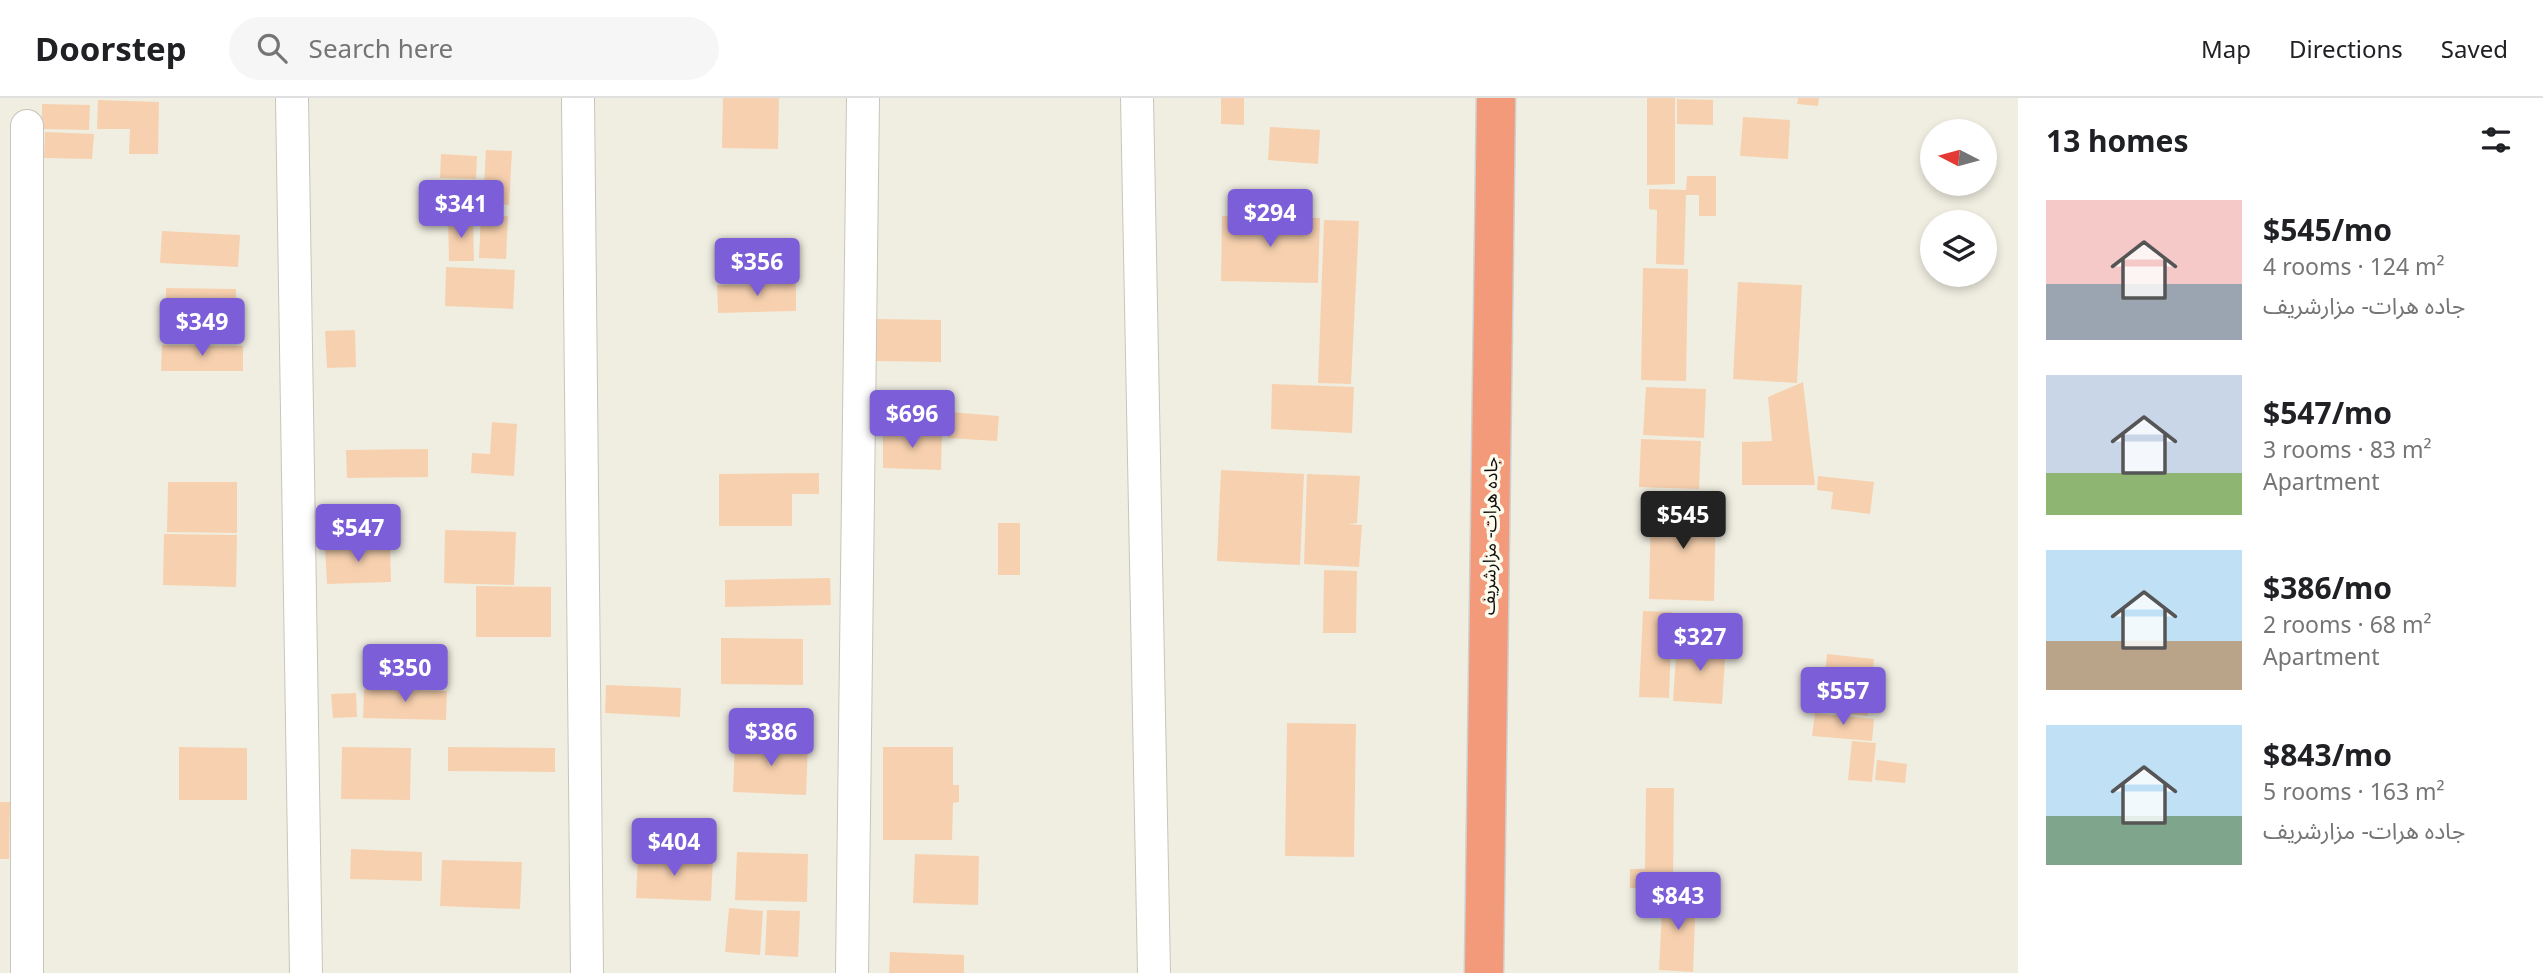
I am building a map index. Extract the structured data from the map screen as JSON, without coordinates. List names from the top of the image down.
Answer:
{
  "streets": {
    "highway": ["جاده هرات- مزارشریف"]
  },
  "north": "left",
  "page": {
    "header": "Doorstep",
    "search": "Search here",
    "nav": ["Map", "Directions", "Saved"],
    "heading": "13 homes",
    "price": [
      "$341",
      "$294",
      "$356",
      "$349",
      "$696",
      "$545",
      "$547",
      "$327",
      "$350",
      "$557",
      "$386",
      "$404",
      "$843"
    ],
    "list": [
      {
        "name": "$545/mo",
        "note": "4 rooms · 124 m² · جاده هرات- مزارشریف"
      },
      {
        "name": "$547/mo",
        "note": "3 rooms · 83 m² · Apartment"
      },
      {
        "name": "$386/mo",
        "note": "2 rooms · 68 m² · Apartment"
      },
      {
        "name": "$843/mo",
        "note": "5 rooms · 163 m² · جاده هرات- مزارشریف"
      }
    ]
  }
}
